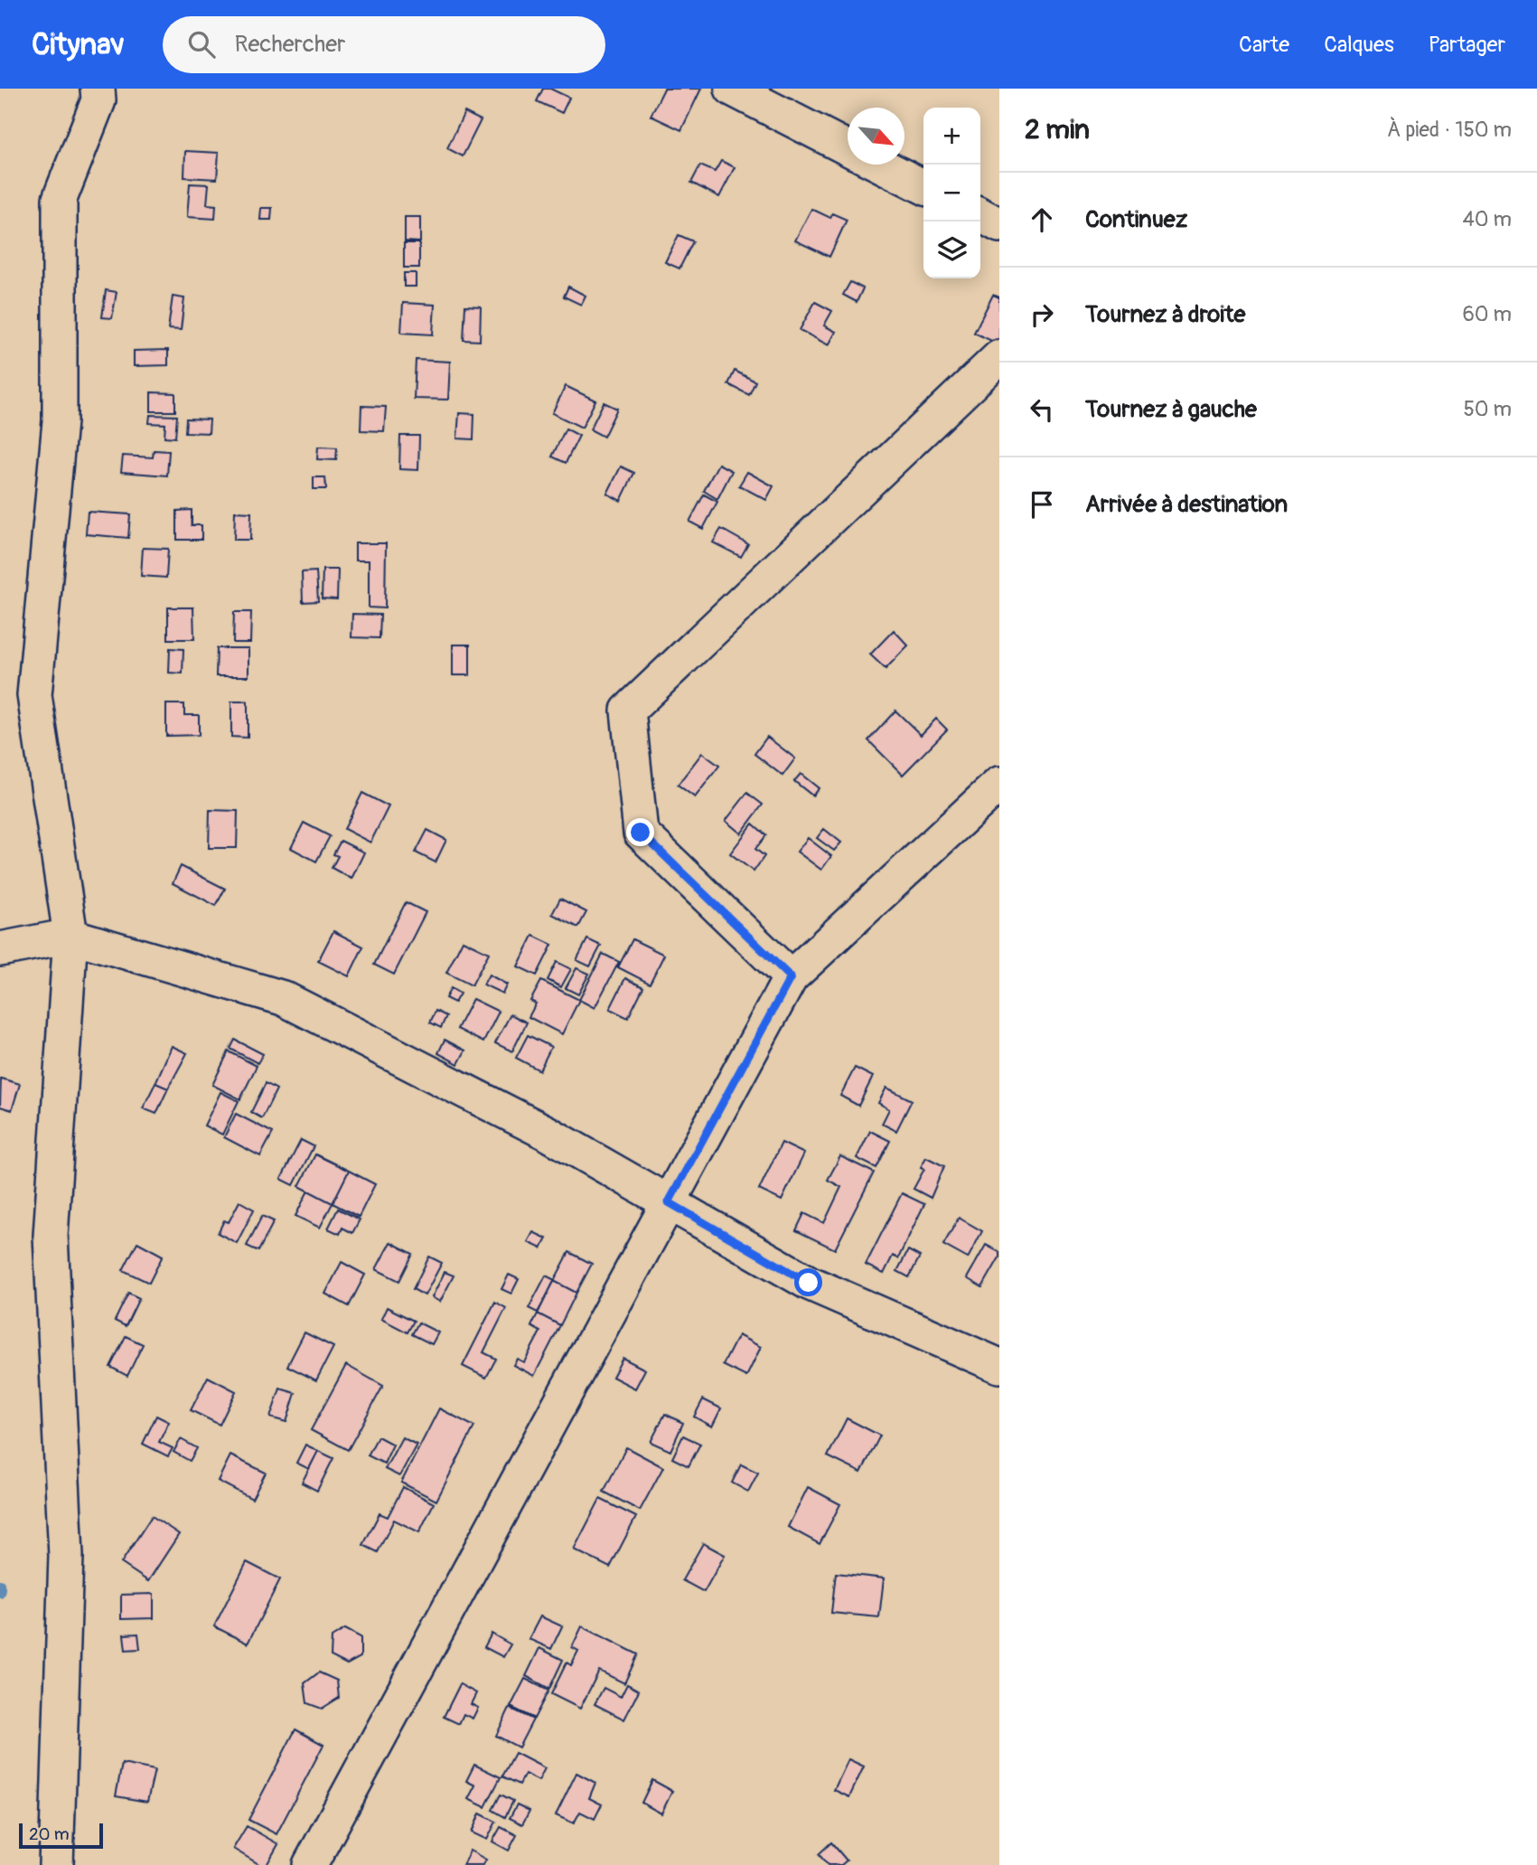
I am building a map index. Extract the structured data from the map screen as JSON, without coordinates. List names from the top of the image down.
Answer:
{
  "scale_bar": "20 m",
  "north": "bottom right",
  "page": {
    "header": "Citynav",
    "search": "Rechercher",
    "nav": ["Carte", "Calques", "Partager"],
    "heading": ["2 min", "À pied · 150 m"],
    "map_buttons": ["+", "−"],
    "list": [
      ["Continuez", "40 m"],
      ["Tournez à droite", "60 m"],
      ["Tournez à gauche", "50 m"],
      "Arrivée à destination"
    ],
    "scale": "20 m"
  }
}
